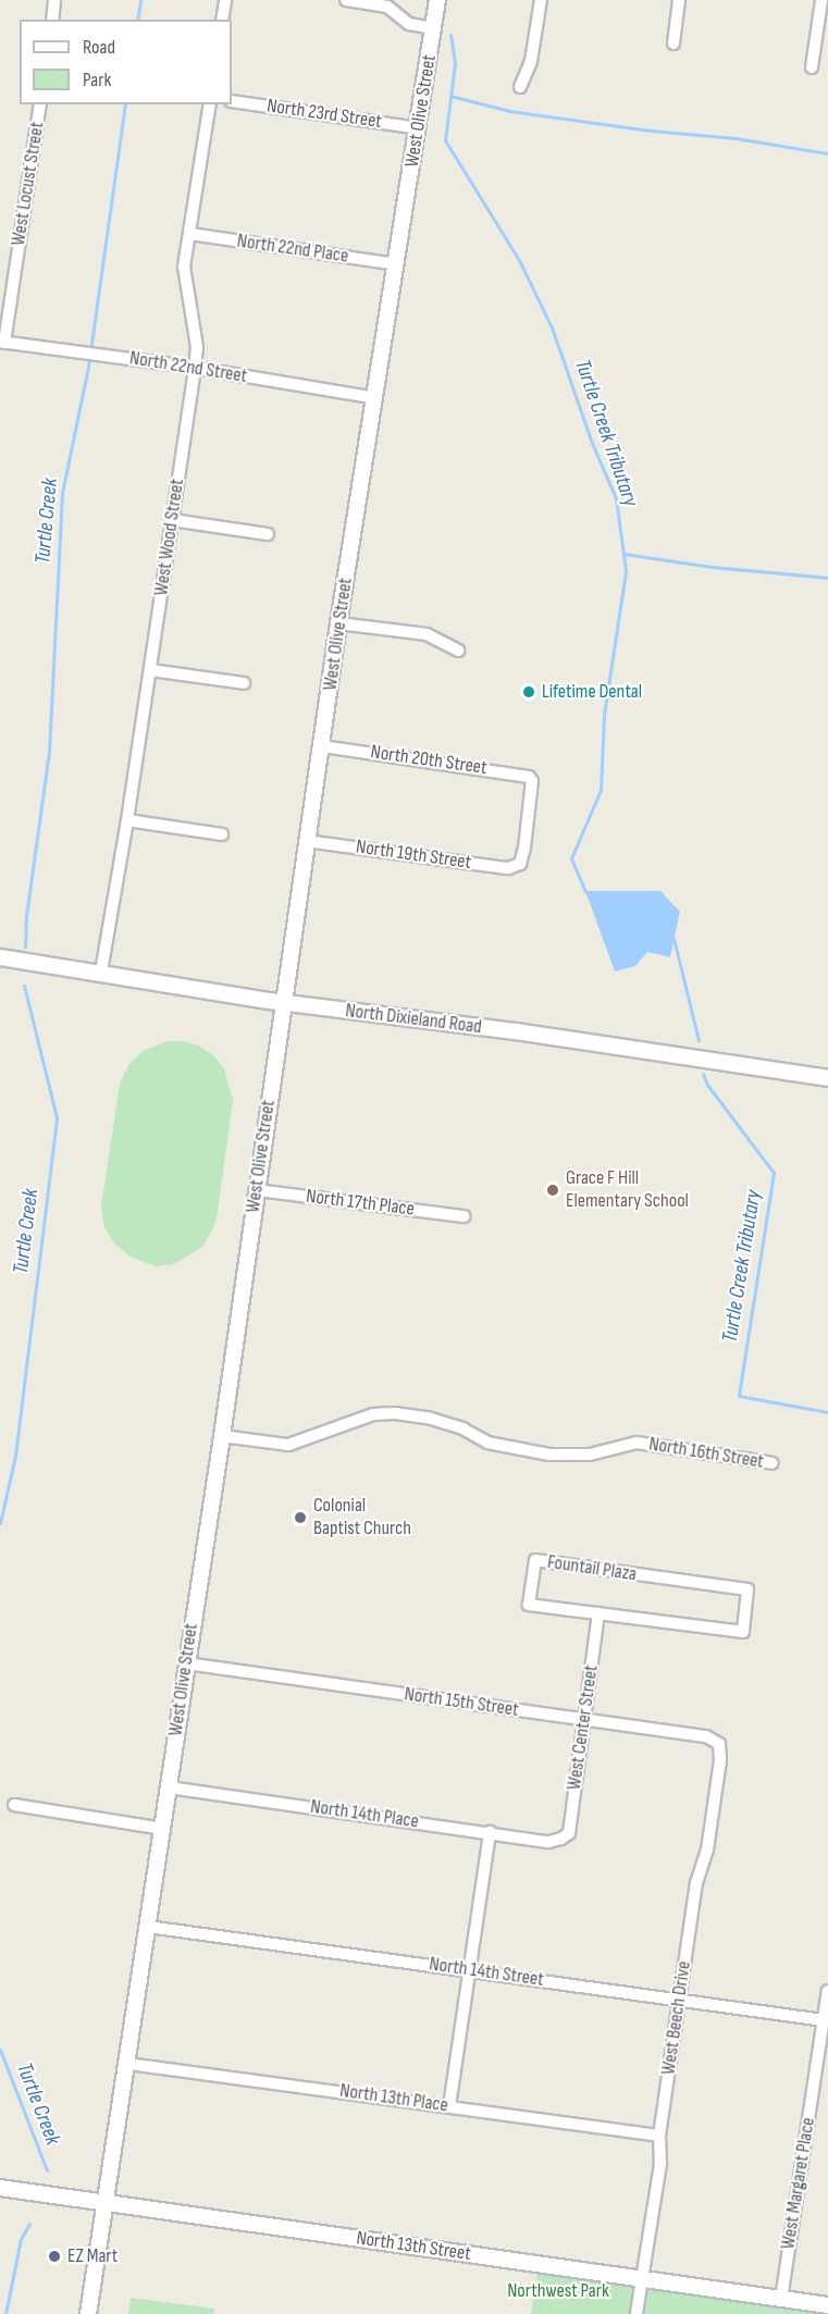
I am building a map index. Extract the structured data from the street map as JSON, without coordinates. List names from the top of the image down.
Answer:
{
  "streets": {
    "main road": ["West Olive Street", "North Dixieland Road", "North 13th Street"],
    "street": [
      "North 23rd Street",
      "West Locust Street",
      "North 22nd Place",
      "North 22nd Street",
      "West Wood Street",
      "North 20th Street",
      "North 19th Street",
      "North 17th Place",
      "North 16th Street",
      "Fountail Plaza",
      "North 15th Street",
      "West Center Street",
      "North 14th Place",
      "North 14th Street",
      "West Beech Drive",
      "North 13th Place",
      "West Margaret Place"
    ]
  },
  "crossings": [
    ["West Olive Street", "North 23rd Street"],
    ["West Olive Street", "North 22nd Place"],
    ["West Olive Street", "North 22nd Street"],
    ["West Olive Street", "North 20th Street"],
    ["West Olive Street", "North 19th Street"],
    ["West Olive Street", "North Dixieland Road"],
    ["West Olive Street", "North 17th Place"],
    ["West Olive Street", "North 16th Street"],
    ["West Olive Street", "North 15th Street"],
    ["West Olive Street", "North 14th Place"],
    ["West Olive Street", "North 14th Street"],
    ["West Olive Street", "North 13th Place"],
    ["West Olive Street", "North 13th Street"],
    ["West Locust Street", "North 22nd Street"],
    ["North 22nd Place", "West Wood Street"],
    ["North 22nd Street", "West Wood Street"],
    ["West Wood Street", "North Dixieland Road"],
    ["North 20th Street", "North 19th Street"],
    ["Fountail Plaza", "West Center Street"],
    ["North 15th Street", "West Center Street"],
    ["North 15th Street", "West Beech Drive"],
    ["West Center Street", "North 14th Place"],
    ["North 14th Street", "West Beech Drive"],
    ["North 14th Street", "West Margaret Place"],
    ["West Beech Drive", "North 13th Place"],
    ["West Beech Drive", "North 13th Street"],
    ["West Margaret Place", "North 13th Street"]
  ],
  "water": ["Turtle Creek Tributary", "Turtle Creek"],
  "parks": ["Northwest Park"],
  "places": [
    "Lifetime Dental",
    "Grace F Hill Elementary School",
    "Colonial Baptist Church",
    "EZ Mart"
  ],
  "legend": ["Road", "Park"]
}
